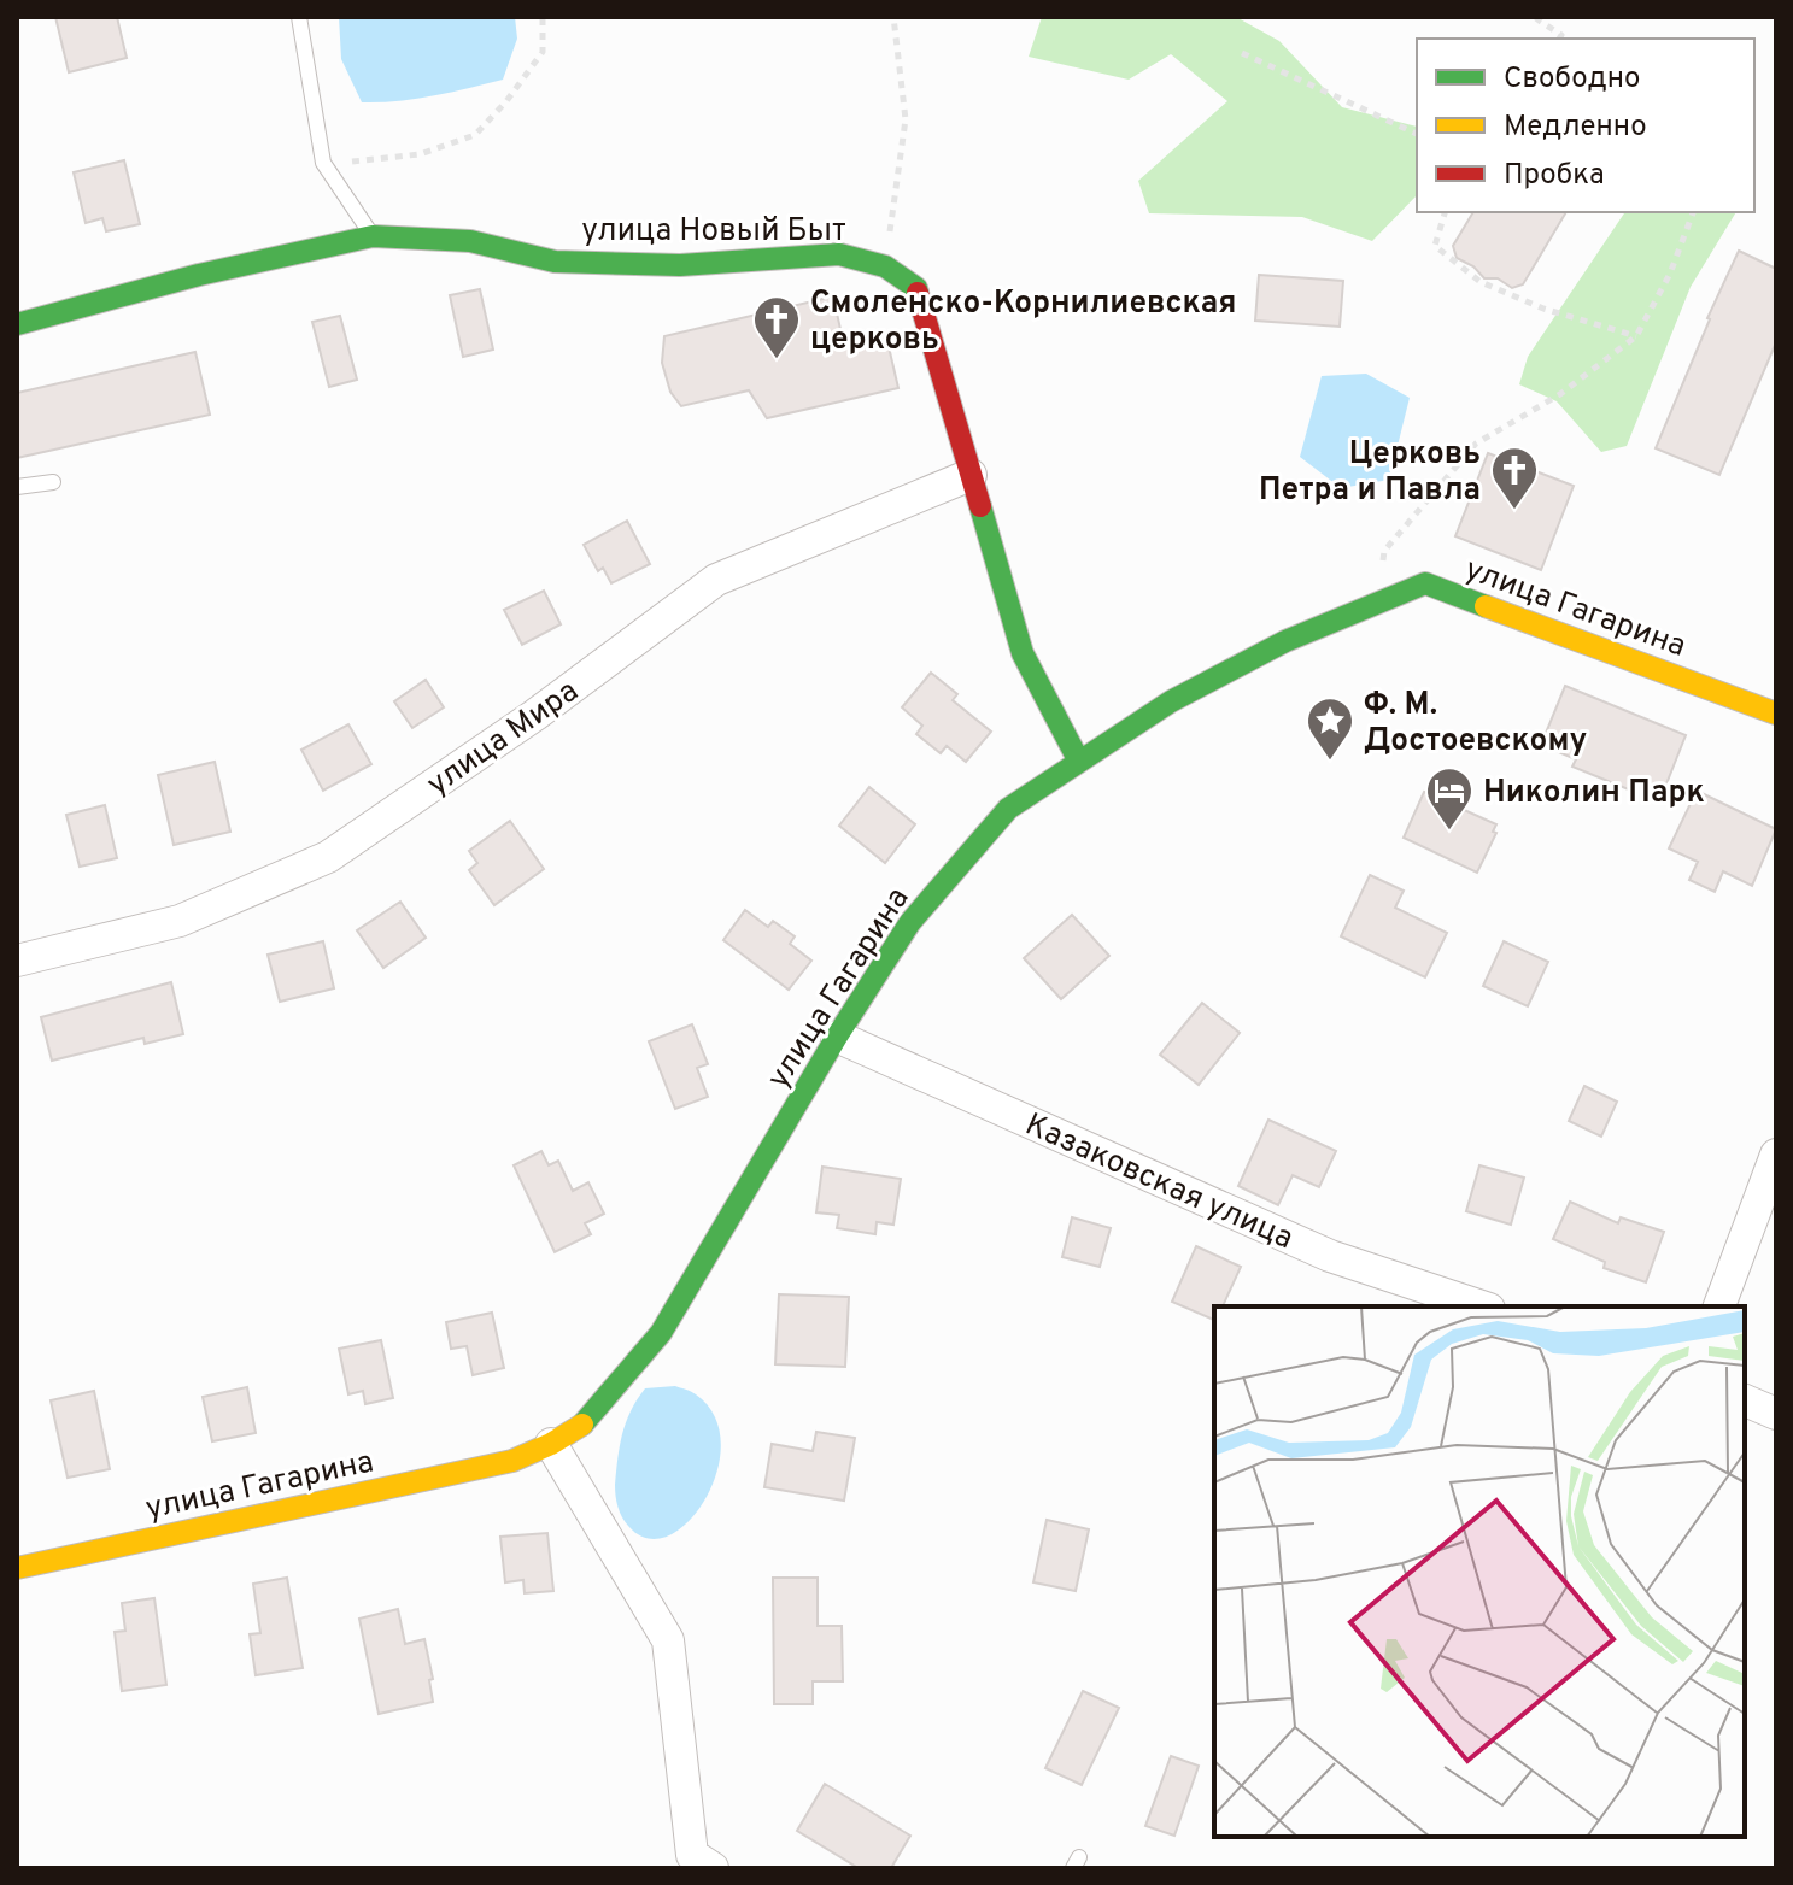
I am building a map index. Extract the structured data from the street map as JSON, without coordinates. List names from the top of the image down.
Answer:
{
  "streets": {
    "street": [
      "улица Новый Быт",
      "улица Гагарина",
      "улица Мира",
      "Казаковская улица"
    ]
  },
  "crossings": [
    ["улица Новый Быт", "улица Гагарина"],
    ["улица Новый Быт", "улица Мира"],
    ["улица Гагарина", "Казаковская улица"]
  ],
  "places": {
    "church": ["Смоленско-Корнилиевская церковь", "Церковь Петра и Павла"],
    "place": ["Ф. М. Достоевскому"],
    "hotel": ["Николин Парк"]
  },
  "legend": ["Свободно", "Медленно", "Пробка"]
}
